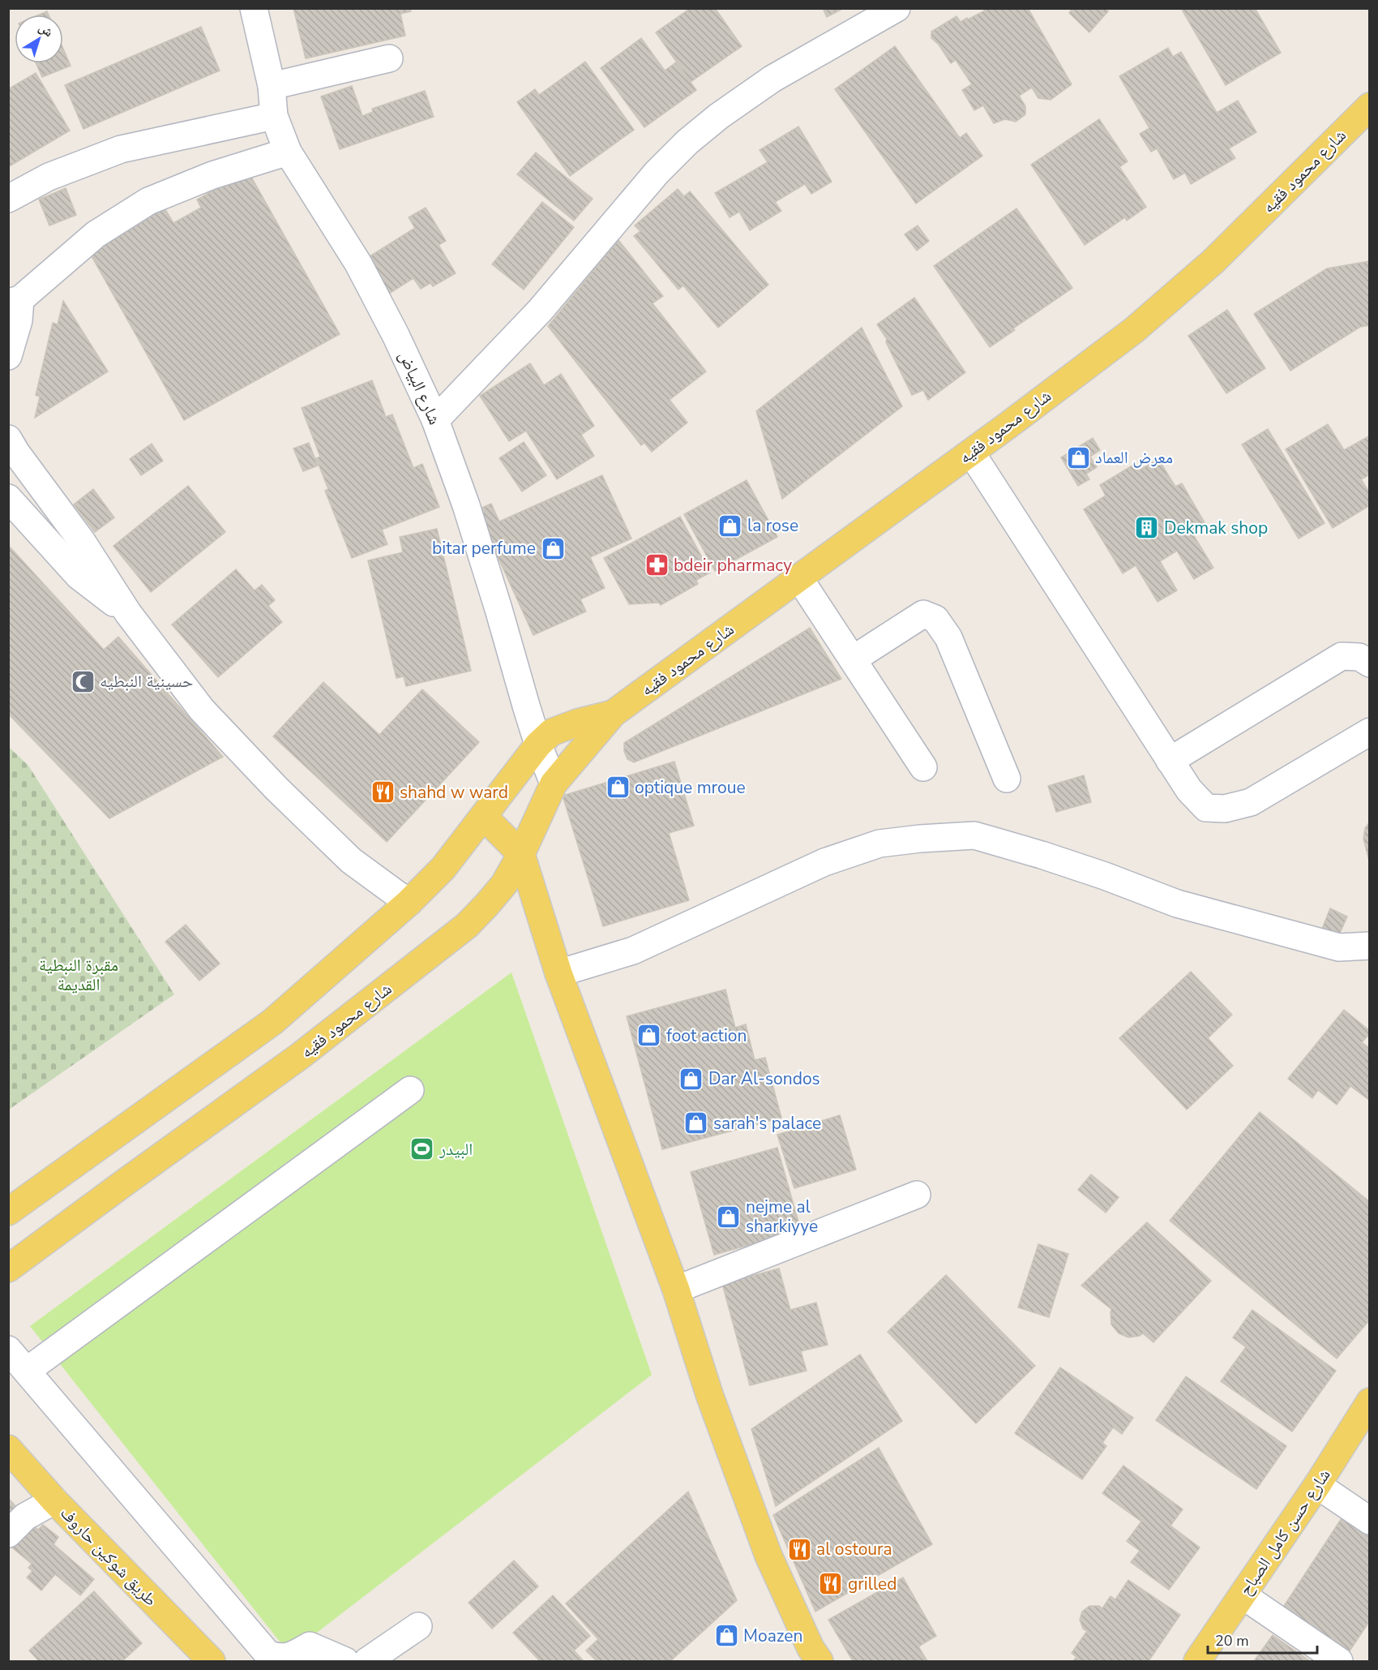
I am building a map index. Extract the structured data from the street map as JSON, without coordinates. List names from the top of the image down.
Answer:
{
  "streets": {
    "main road": ["شارع محمود فقيه", "شارع حسن كامل الصباح", "طريق شوكين حاروف"],
    "street": ["شارع البياض"]
  },
  "crossings": [
    ["شارع محمود فقيه", "شارع البياض"]
  ],
  "parks": ["مقبرة النبطية القديمة"],
  "places": {
    "shop": [
      "معرض العماد",
      "la rose",
      "bitar perfume",
      "optique mroue",
      "foot action",
      "Dar Al-sondos",
      "sarah's palace",
      "nejme al sharkiyye",
      "Moazen"
    ],
    "building": ["Dekmak shop"],
    "pharmacy": ["bdeir pharmacy"],
    "mosque": ["حسينية النبطيه"],
    "restaurant": ["shahd w ward", "al ostoura", "grilled"],
    "sports": ["البيدر"]
  },
  "scale_bar": "20 m",
  "north": "top right"
}
